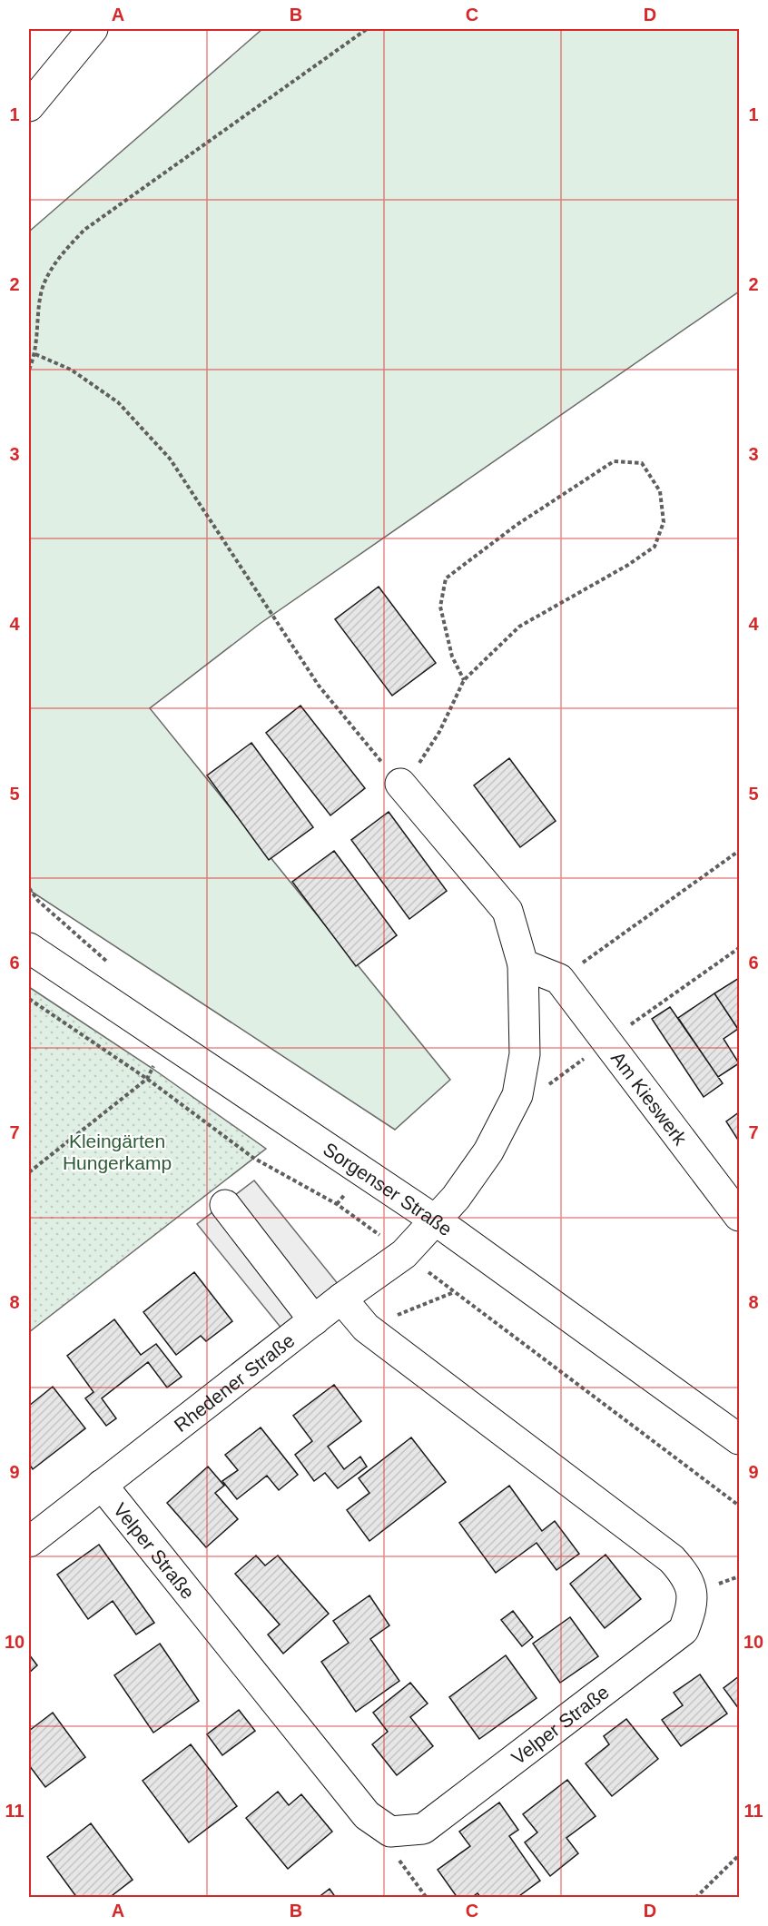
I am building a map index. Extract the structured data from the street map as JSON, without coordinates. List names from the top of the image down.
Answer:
{
  "streets": {
    "street": [
      "Am Kieswerk",
      "Sorgenser Straße",
      "Rhedener Straße",
      "Velper Straße"
    ]
  },
  "crossings": [
    ["Sorgenser Straße", "Rhedener Straße"],
    ["Rhedener Straße", "Velper Straße"]
  ],
  "parks": ["Kleingärten Hungerkamp"],
  "grid": {
    "columns": [
      "A",
      "B",
      "C",
      "D"
    ],
    "rows": [
      "1",
      "2",
      "3",
      "4",
      "5",
      "6",
      "7",
      "8",
      "9",
      "10",
      "11"
    ]
  }
}
